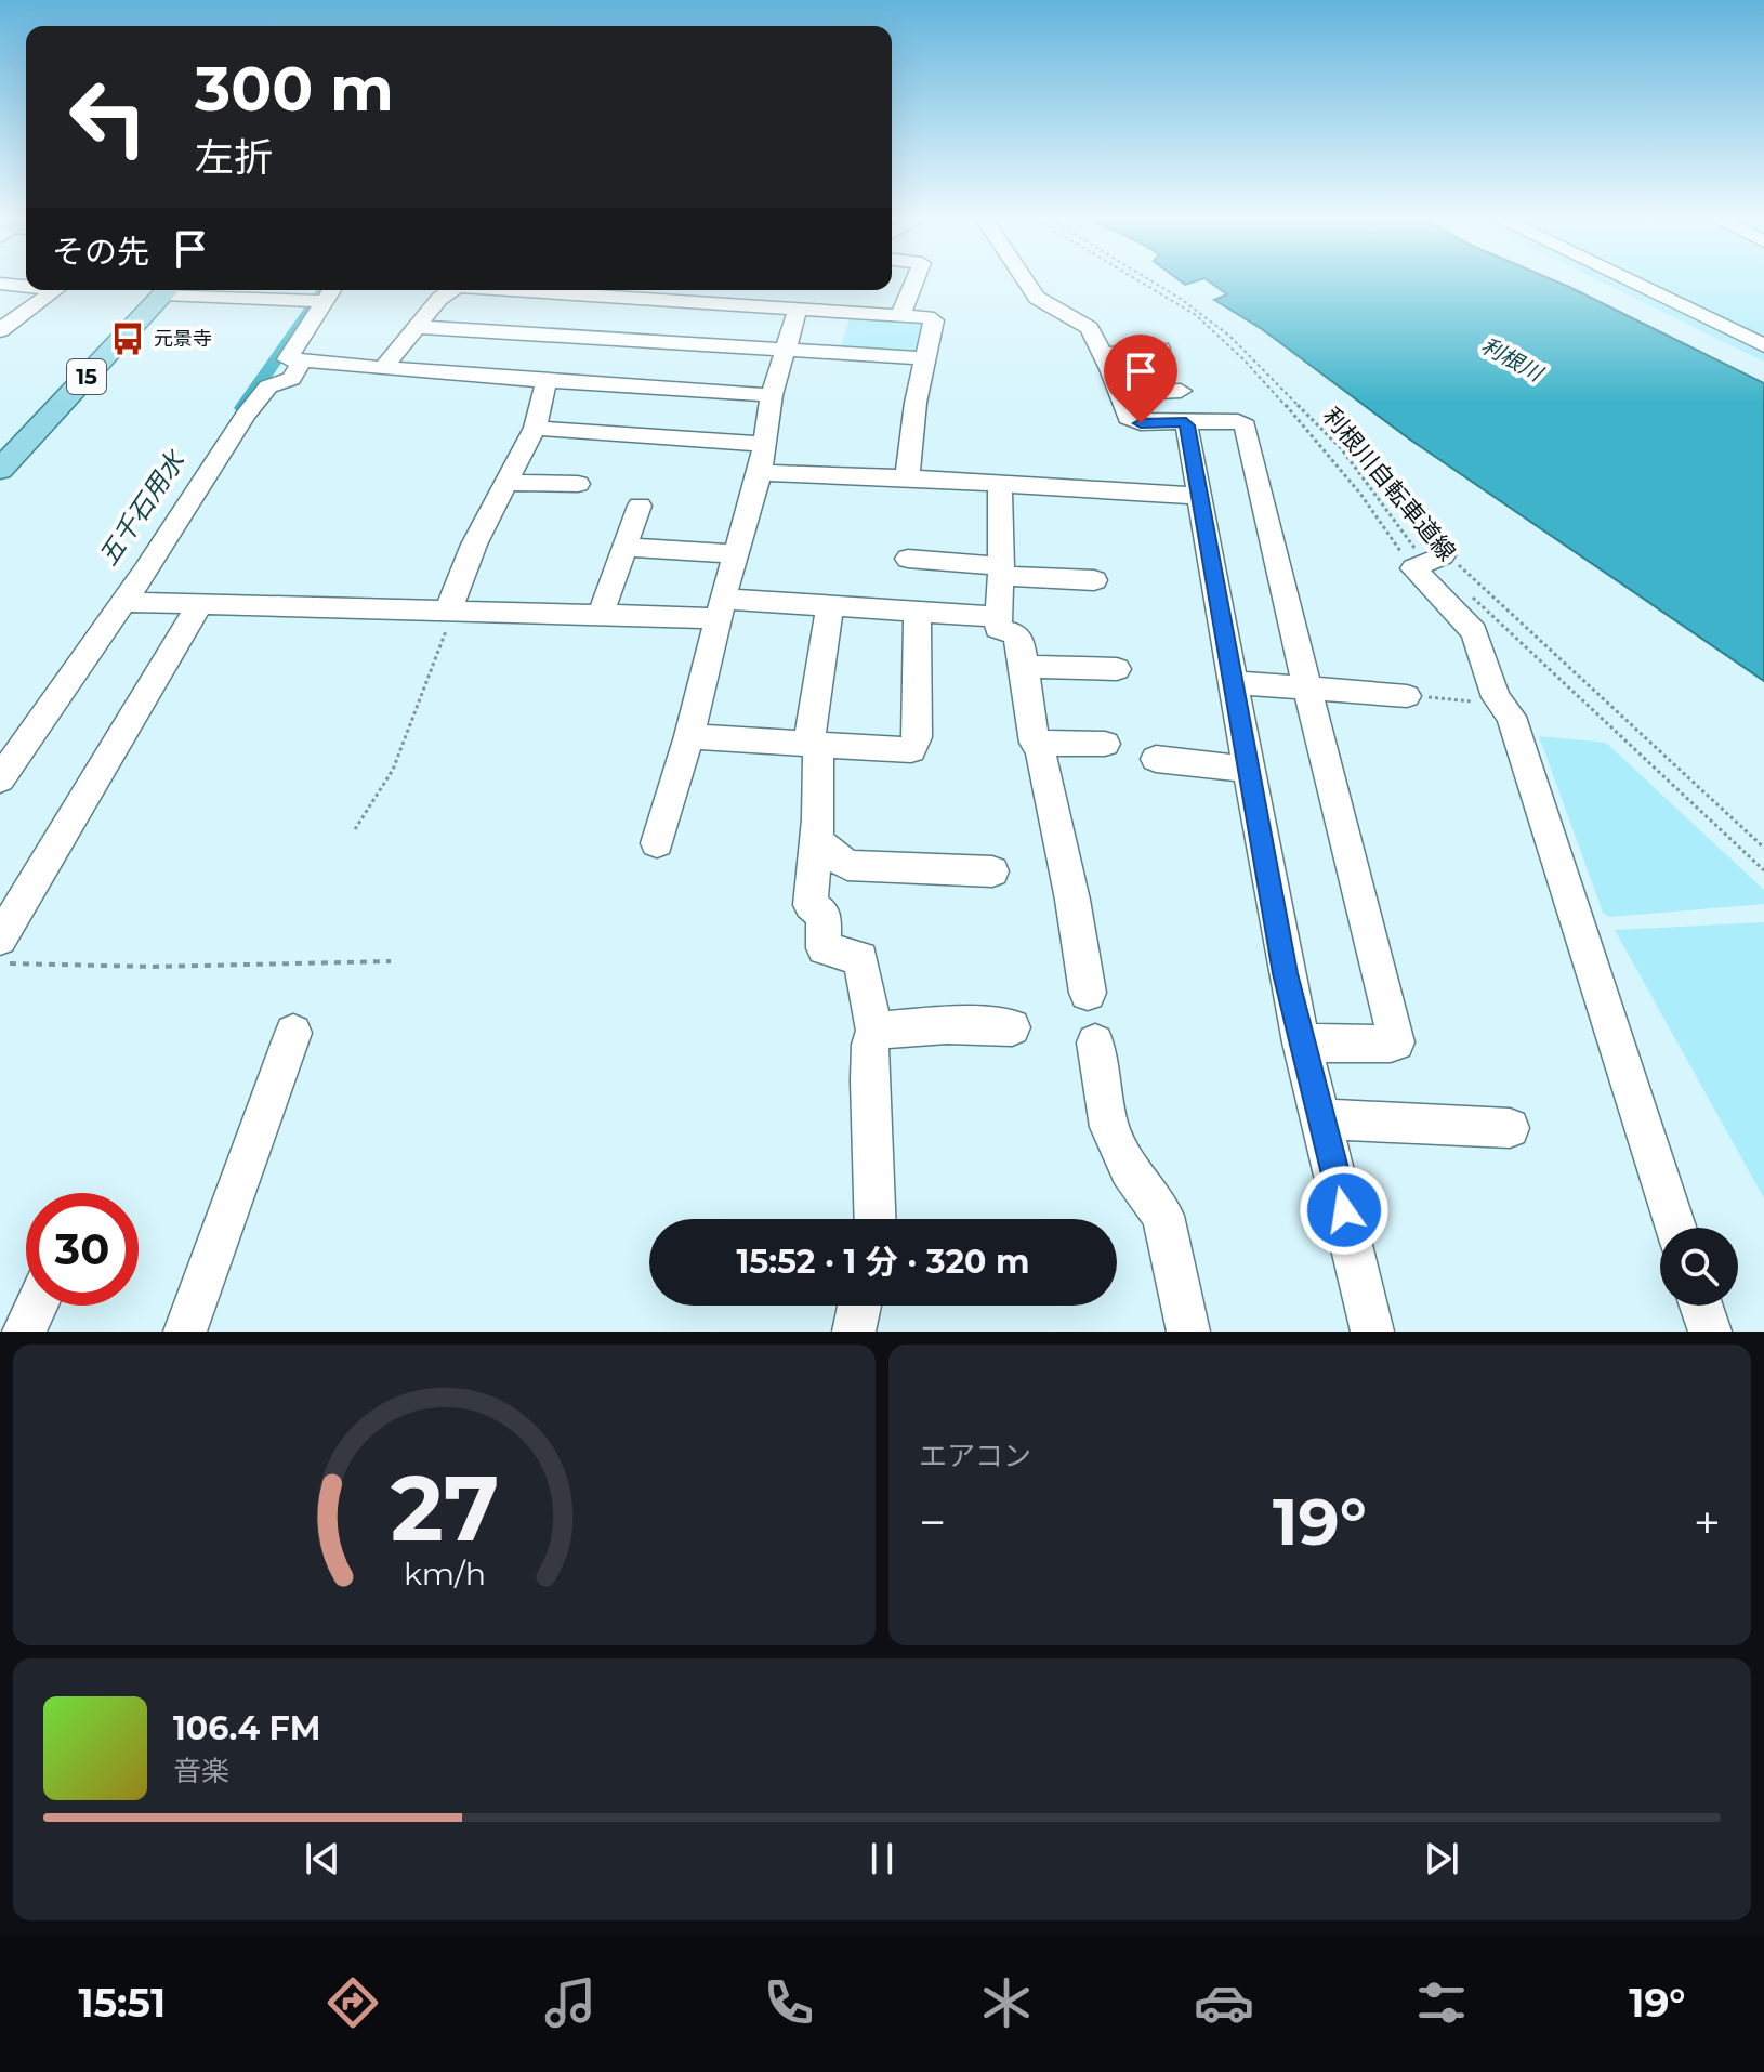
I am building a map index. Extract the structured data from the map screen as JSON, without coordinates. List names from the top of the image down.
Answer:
{
  "streets": {
    "main road": ["15"],
    "path": ["利根川自転車道線"]
  },
  "water": ["利根川", "五千石用水"],
  "places": {
    "bus stop": ["元景寺"]
  },
  "page": {
    "turn": ["300 m", "左折"],
    "then": "その先",
    "limit": "30",
    "trip": "15:52 · 1 分 · 320 m",
    "tile": "エアコン",
    "heat": ["−", "19°", "+"],
    "song": ["106.4 FM", "音楽"],
    "tabs": ["15:51", "19°"],
    "gauge": ["27", "km/h"]
  }
}
